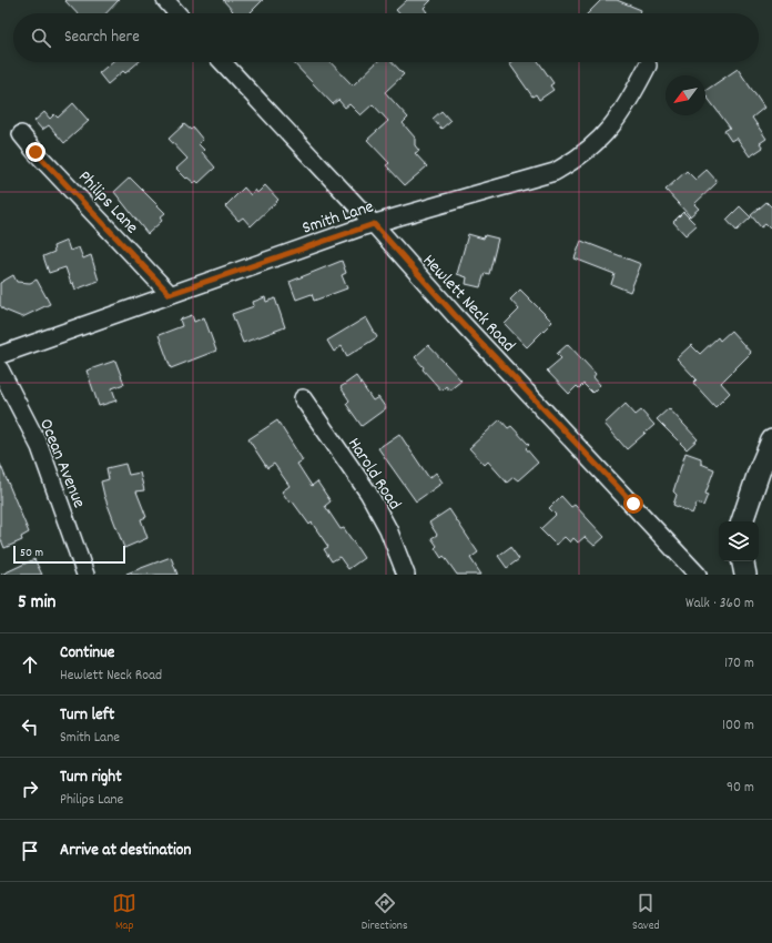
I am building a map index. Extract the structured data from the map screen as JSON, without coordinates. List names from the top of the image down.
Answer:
{
  "streets": {
    "street": [
      "Philips Lane",
      "Smith Lane",
      "Hewlett Neck Road",
      "Ocean Avenue",
      "Harold Road"
    ]
  },
  "crossings": [
    ["Philips Lane", "Smith Lane"],
    ["Smith Lane", "Hewlett Neck Road"]
  ],
  "scale_bar": "50 m",
  "north": "bottom left",
  "page": {
    "search": "Search here",
    "scale": "50 m",
    "heading": ["5 min", "Walk · 360 m"],
    "list": [
      ["Continue", "Hewlett Neck Road", "170 m"],
      ["Turn left", "Smith Lane", "100 m"],
      ["Turn right", "Philips Lane", "90 m"],
      "Arrive at destination"
    ],
    "nav": ["Map", "Directions", "Saved"]
  }
}
